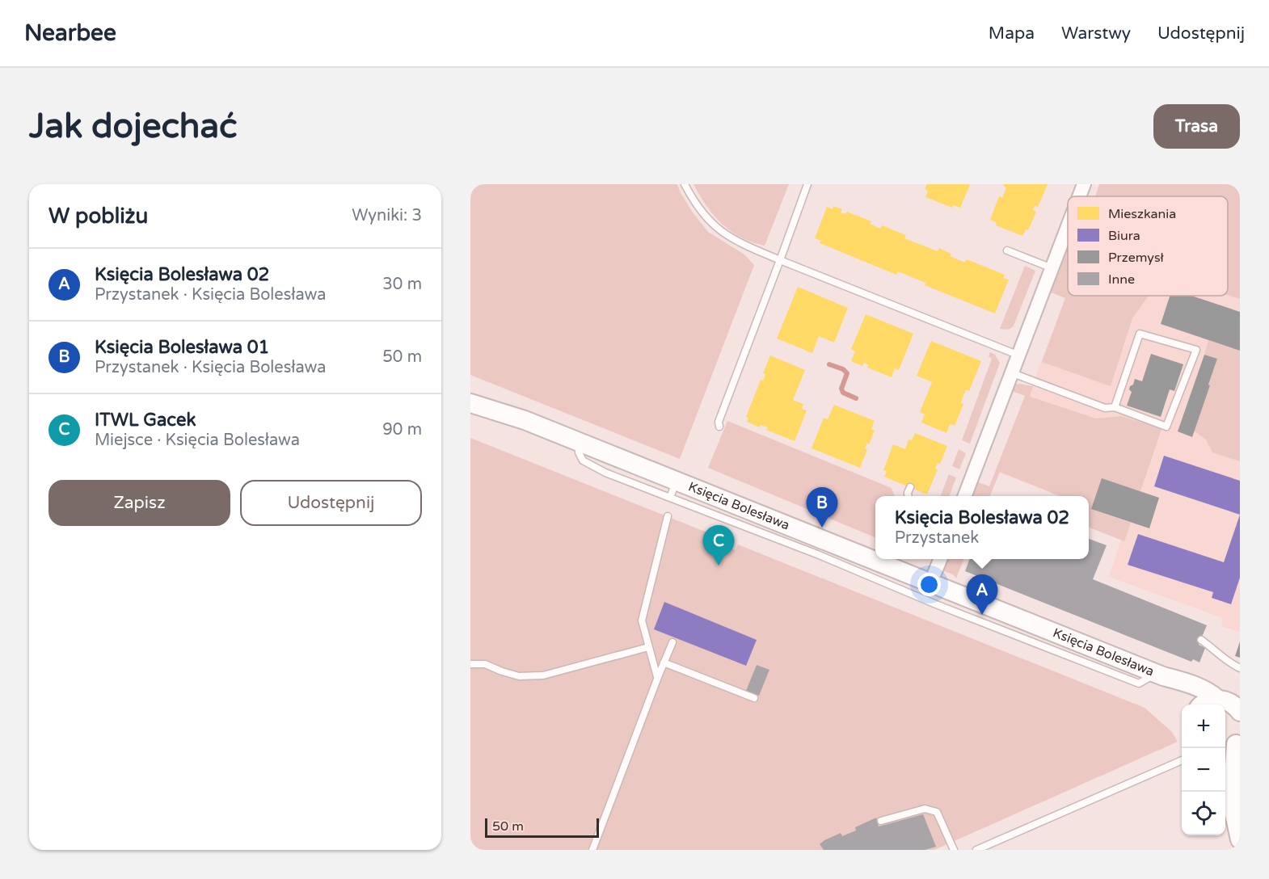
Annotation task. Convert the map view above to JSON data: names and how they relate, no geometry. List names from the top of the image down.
{
  "streets": {
    "street": ["Księcia Bolesława"]
  },
  "legend": [
    "Mieszkania",
    "Biura",
    "Przemysł",
    "Inne"
  ],
  "scale_bar": "50 m",
  "page": {
    "header": "Nearbee",
    "nav": ["Mapa", "Warstwy", "Udostępnij"],
    "buttons": [
      "Trasa",
      ["Zapisz", "Udostępnij"]
    ],
    "title": "Jak dojechać",
    "heading": ["W pobliżu", "Wyniki: 3"],
    "list": [
      {
        "mark": "A",
        "name": "Księcia Bolesława 02",
        "note": "Przystanek · Księcia Bolesława",
        "value": "30 m"
      },
      {
        "mark": "B",
        "name": "Księcia Bolesława 01",
        "note": "Przystanek · Księcia Bolesława",
        "value": "50 m"
      },
      {
        "mark": "C",
        "name": "ITWL Gacek",
        "note": "Miejsce · Księcia Bolesława",
        "value": "90 m"
      }
    ],
    "pins": ["B", "C", "A"],
    "popup": ["Księcia Bolesława 02", "Przystanek"],
    "map_buttons": ["+", "−"],
    "scale": "50 m"
  }
}
